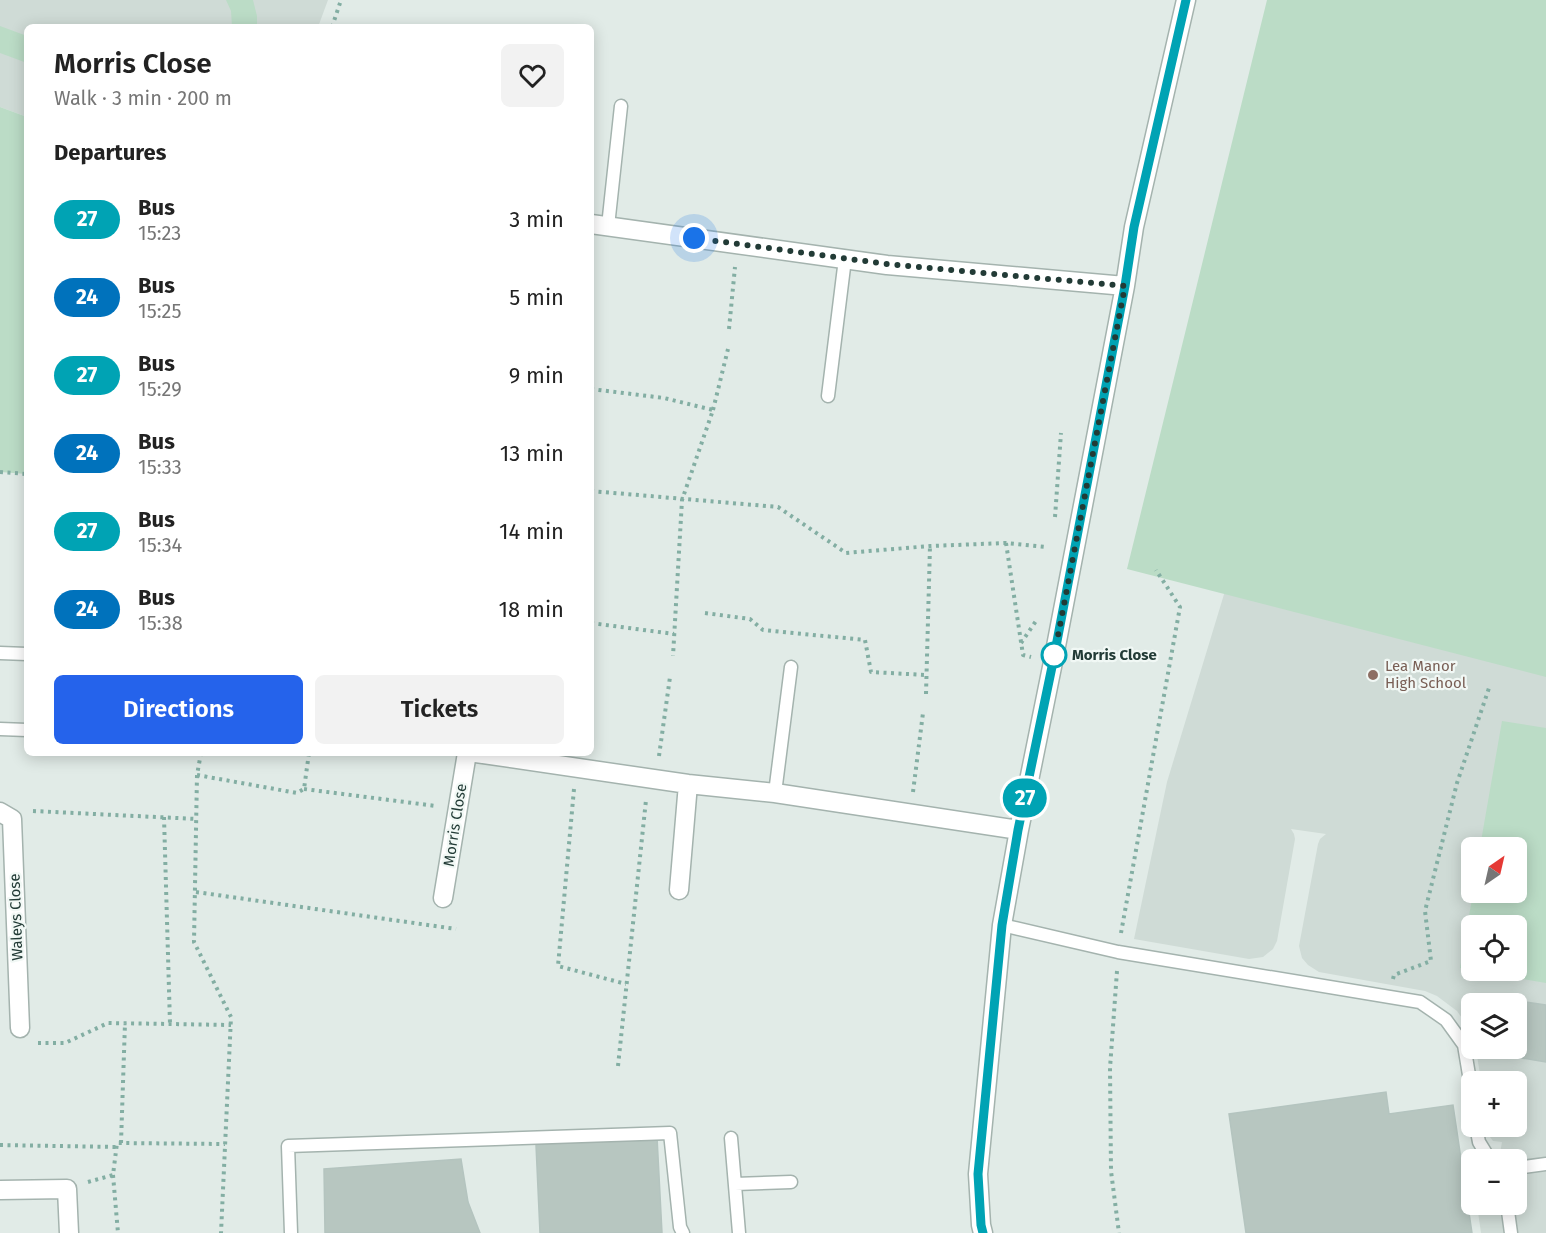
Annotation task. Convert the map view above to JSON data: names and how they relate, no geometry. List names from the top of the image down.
{
  "streets": {
    "street": ["Morris Close", "Waleys Close"]
  },
  "places": ["Morris Close", "Lea Manor High School"],
  "lines": ["bus line 27"],
  "north": "top right",
  "page": {
    "on_map": "27",
    "heading": [
      ["Morris Close", "Walk · 3 min · 200 m"],
      "Departures"
    ],
    "list": [
      {
        "mark": "27",
        "name": "Bus",
        "note": "15:23",
        "value": "3 min"
      },
      {
        "mark": "24",
        "name": "Bus",
        "note": "15:25",
        "value": "5 min"
      },
      {
        "mark": "27",
        "name": "Bus",
        "note": "15:29",
        "value": "9 min"
      },
      {
        "mark": "24",
        "name": "Bus",
        "note": "15:33",
        "value": "13 min"
      },
      {
        "mark": "27",
        "name": "Bus",
        "note": "15:34",
        "value": "14 min"
      },
      {
        "mark": "24",
        "name": "Bus",
        "note": "15:38",
        "value": "18 min"
      }
    ],
    "buttons": ["Directions", "Tickets"],
    "map_buttons": ["+", "−"]
  }
}
